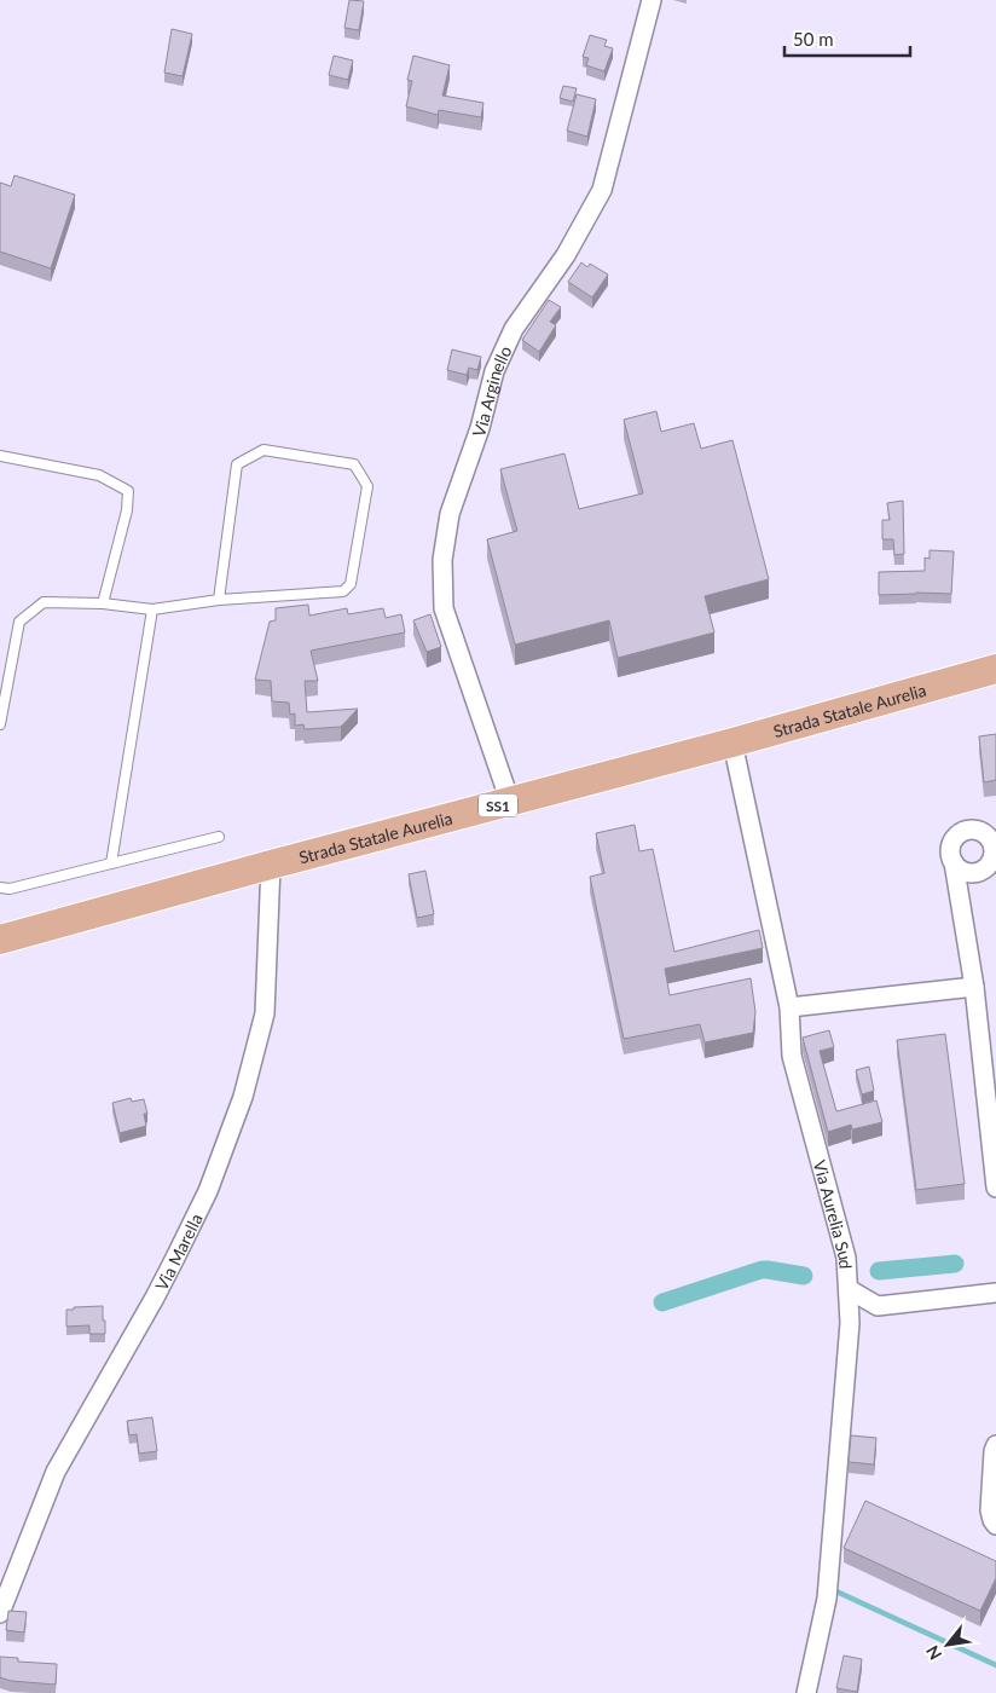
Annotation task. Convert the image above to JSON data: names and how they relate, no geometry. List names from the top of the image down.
{
  "streets": {
    "main road": ["Strada Statale Aurelia", "SS1"],
    "street": ["Via Arginello", "Via Aurelia Sud", "Via Marella"]
  },
  "crossings": [
    ["Via Arginello", "Strada Statale Aurelia"],
    ["Strada Statale Aurelia", "Via Aurelia Sud"],
    ["Strada Statale Aurelia", "Via Marella"]
  ],
  "scale_bar": "50 m",
  "north": "bottom left"
}
